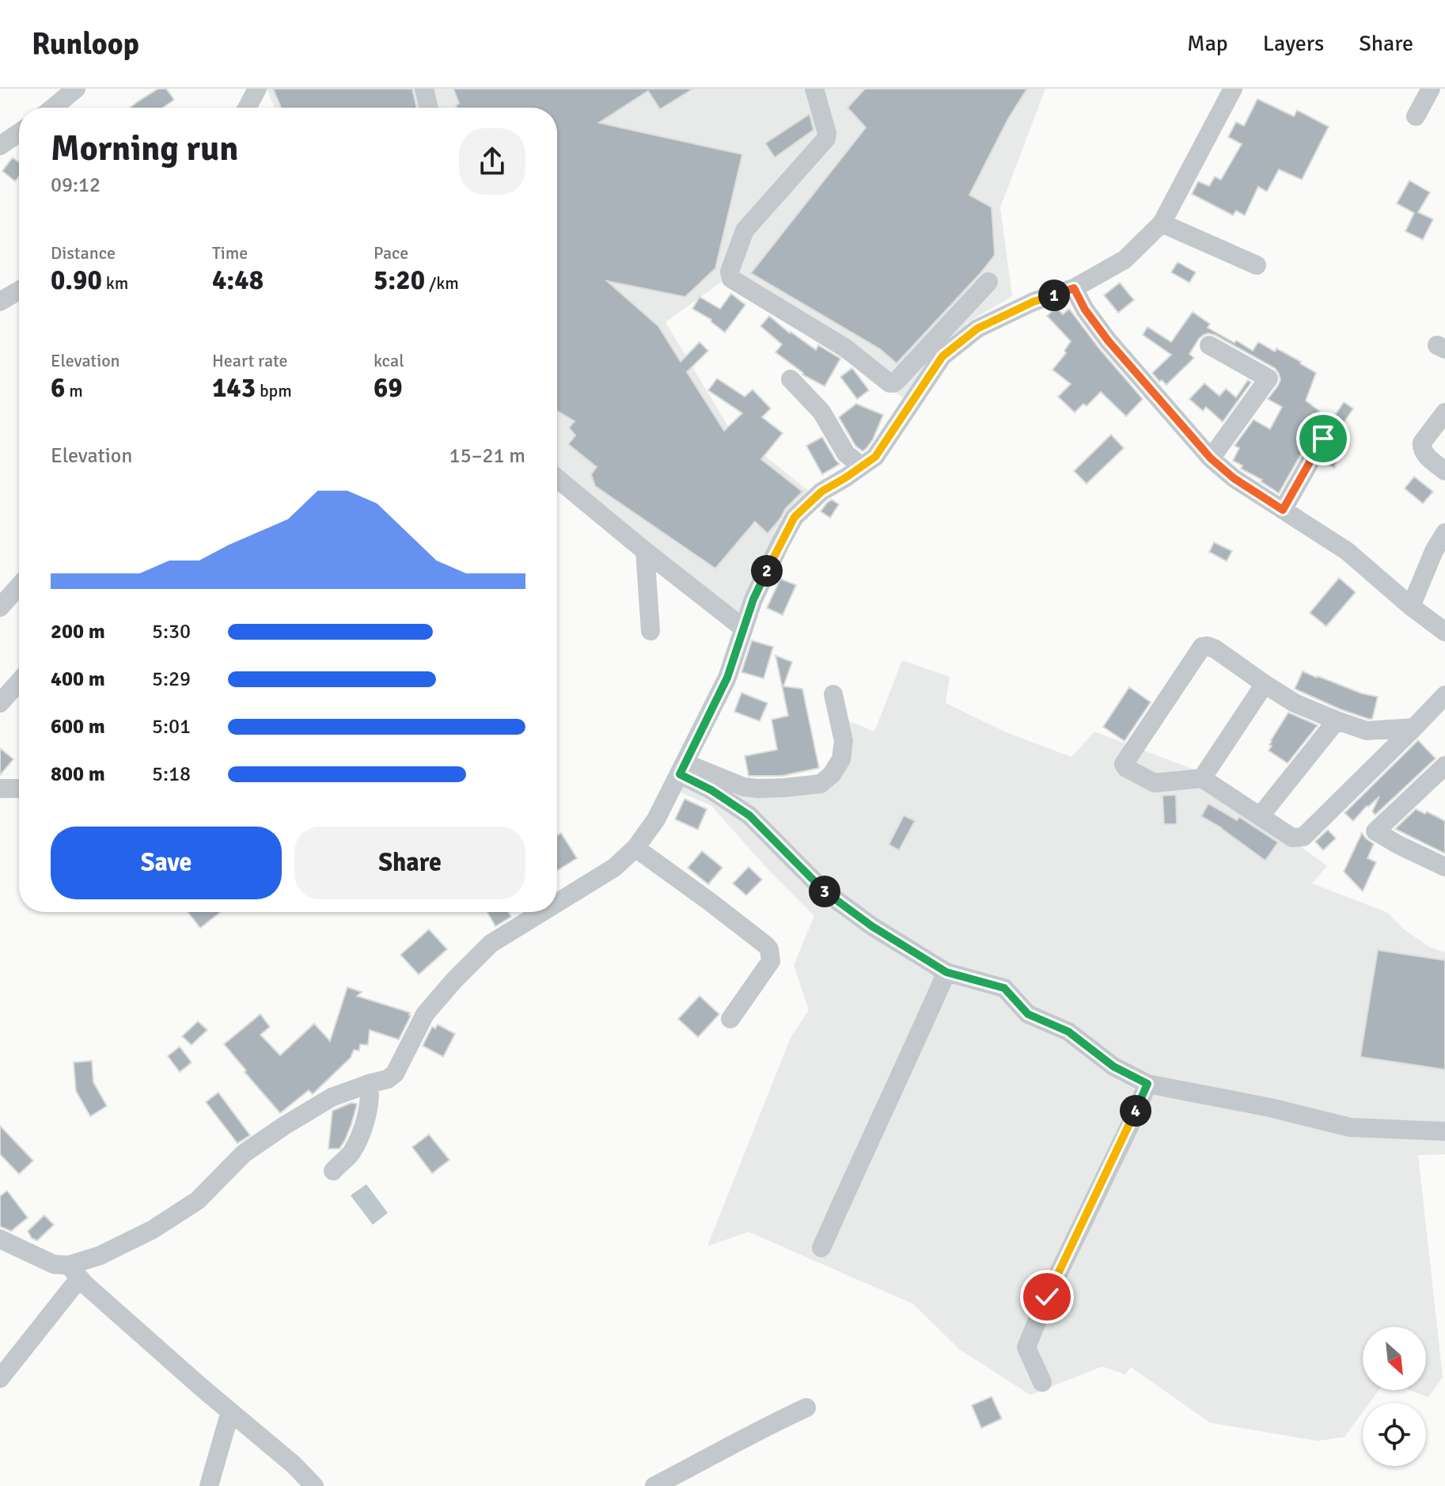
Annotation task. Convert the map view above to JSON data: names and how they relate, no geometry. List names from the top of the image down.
{
  "north": "bottom right",
  "page": {
    "header": "Runloop",
    "nav": ["Map", "Layers", "Share"],
    "heading": ["Morning run", "09:12"],
    "stats": [
      ["Distance", "0.90 km"],
      ["Time", "4:48"],
      ["Pace", "5:20 /km"],
      ["Elevation", "6 m"],
      ["Heart rate", "143 bpm"],
      ["kcal", "69"]
    ],
    "pins": [
      "1",
      "2",
      "3",
      "4"
    ],
    "chart": ["Elevation", "15–21 m"],
    "list": [
      {
        "name": "200 m",
        "note": "5:30"
      },
      {
        "name": "400 m",
        "note": "5:29"
      },
      {
        "name": "600 m",
        "note": "5:01"
      },
      {
        "name": "800 m",
        "note": "5:18"
      }
    ],
    "buttons": ["Save", "Share"]
  }
}
